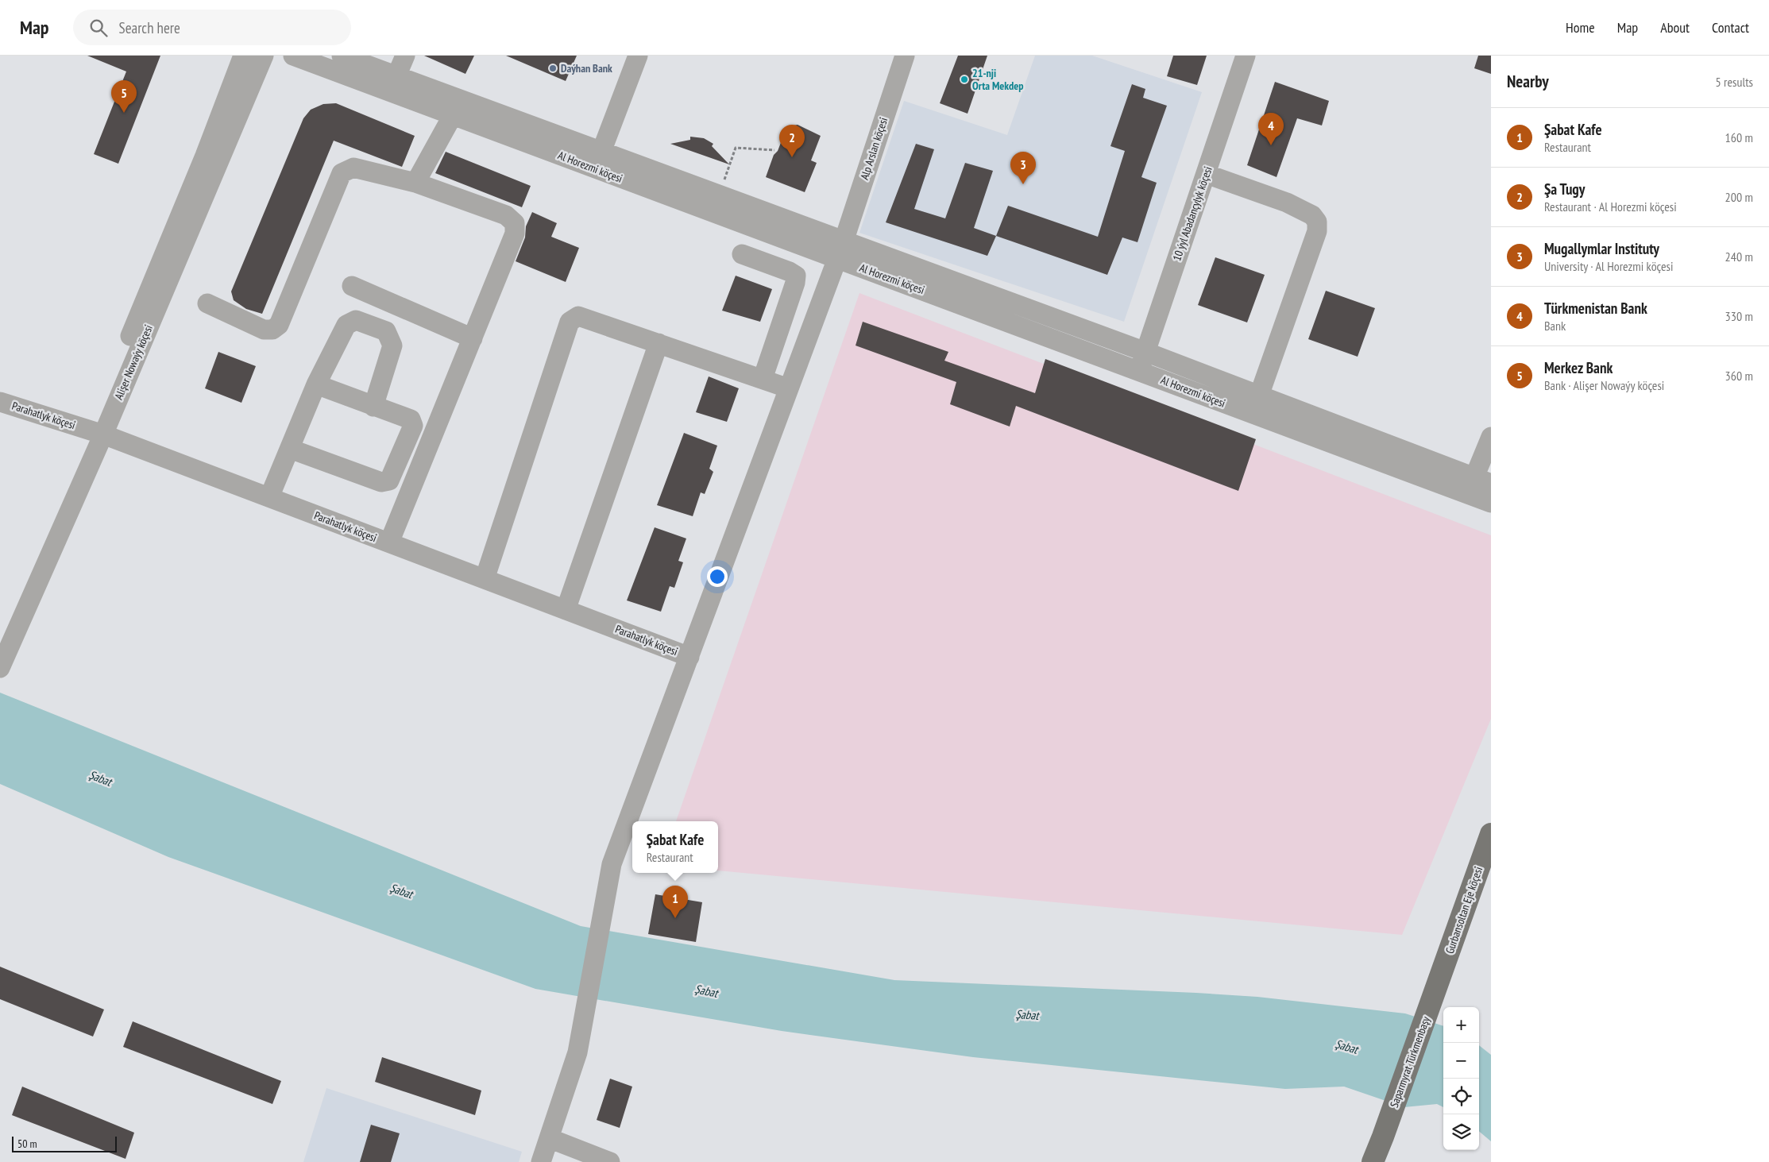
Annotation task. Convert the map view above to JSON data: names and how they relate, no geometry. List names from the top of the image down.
{
  "streets": {
    "main road": ["Gurbansoltan Eje köçesi", "Saparmyrat Türkmenbaşy"],
    "street": [
      "Alp Arslan köçesi",
      "Al Horezmi köçesi",
      "10 ýyl Abadançylyk köçesi",
      "Alişer Nowaýy köçesi",
      "Parahatlyk köçesi"
    ]
  },
  "crossings": [
    ["Alp Arslan köçesi", "Al Horezmi köçesi"],
    ["Alp Arslan köçesi", "Parahatlyk köçesi"],
    ["Al Horezmi köçesi", "10 ýyl Abadançylyk köçesi"],
    ["Alişer Nowaýy köçesi", "Parahatlyk köçesi"],
    ["Gurbansoltan Eje köçesi", "Saparmyrat Türkmenbaşy"]
  ],
  "water": ["Şabat"],
  "places": ["Daýhan Bank", "21-nji Orta Mekdep"],
  "scale_bar": "50 m",
  "page": {
    "header": "Map",
    "search": "Search here",
    "nav": [
      "Home",
      "Map",
      "About",
      "Contact"
    ],
    "heading": ["Nearby", "5 results"],
    "pins": [
      "5",
      "4",
      "2",
      "3",
      "1"
    ],
    "list": [
      {
        "mark": "1",
        "name": "Şabat Kafe",
        "note": "Restaurant",
        "value": "160 m"
      },
      {
        "mark": "2",
        "name": "Şa Tugy",
        "note": "Restaurant · Al Horezmi köçesi",
        "value": "200 m"
      },
      {
        "mark": "3",
        "name": "Mugallymlar Instituty",
        "note": "University · Al Horezmi köçesi",
        "value": "240 m"
      },
      {
        "mark": "4",
        "name": "Türkmenistan Bank",
        "note": "Bank",
        "value": "330 m"
      },
      {
        "mark": "5",
        "name": "Merkez Bank",
        "note": "Bank · Alişer Nowaýy köçesi",
        "value": "360 m"
      }
    ],
    "popup": ["Şabat Kafe", "Restaurant"],
    "map_buttons": ["+", "−"],
    "scale": "50 m"
  }
}
